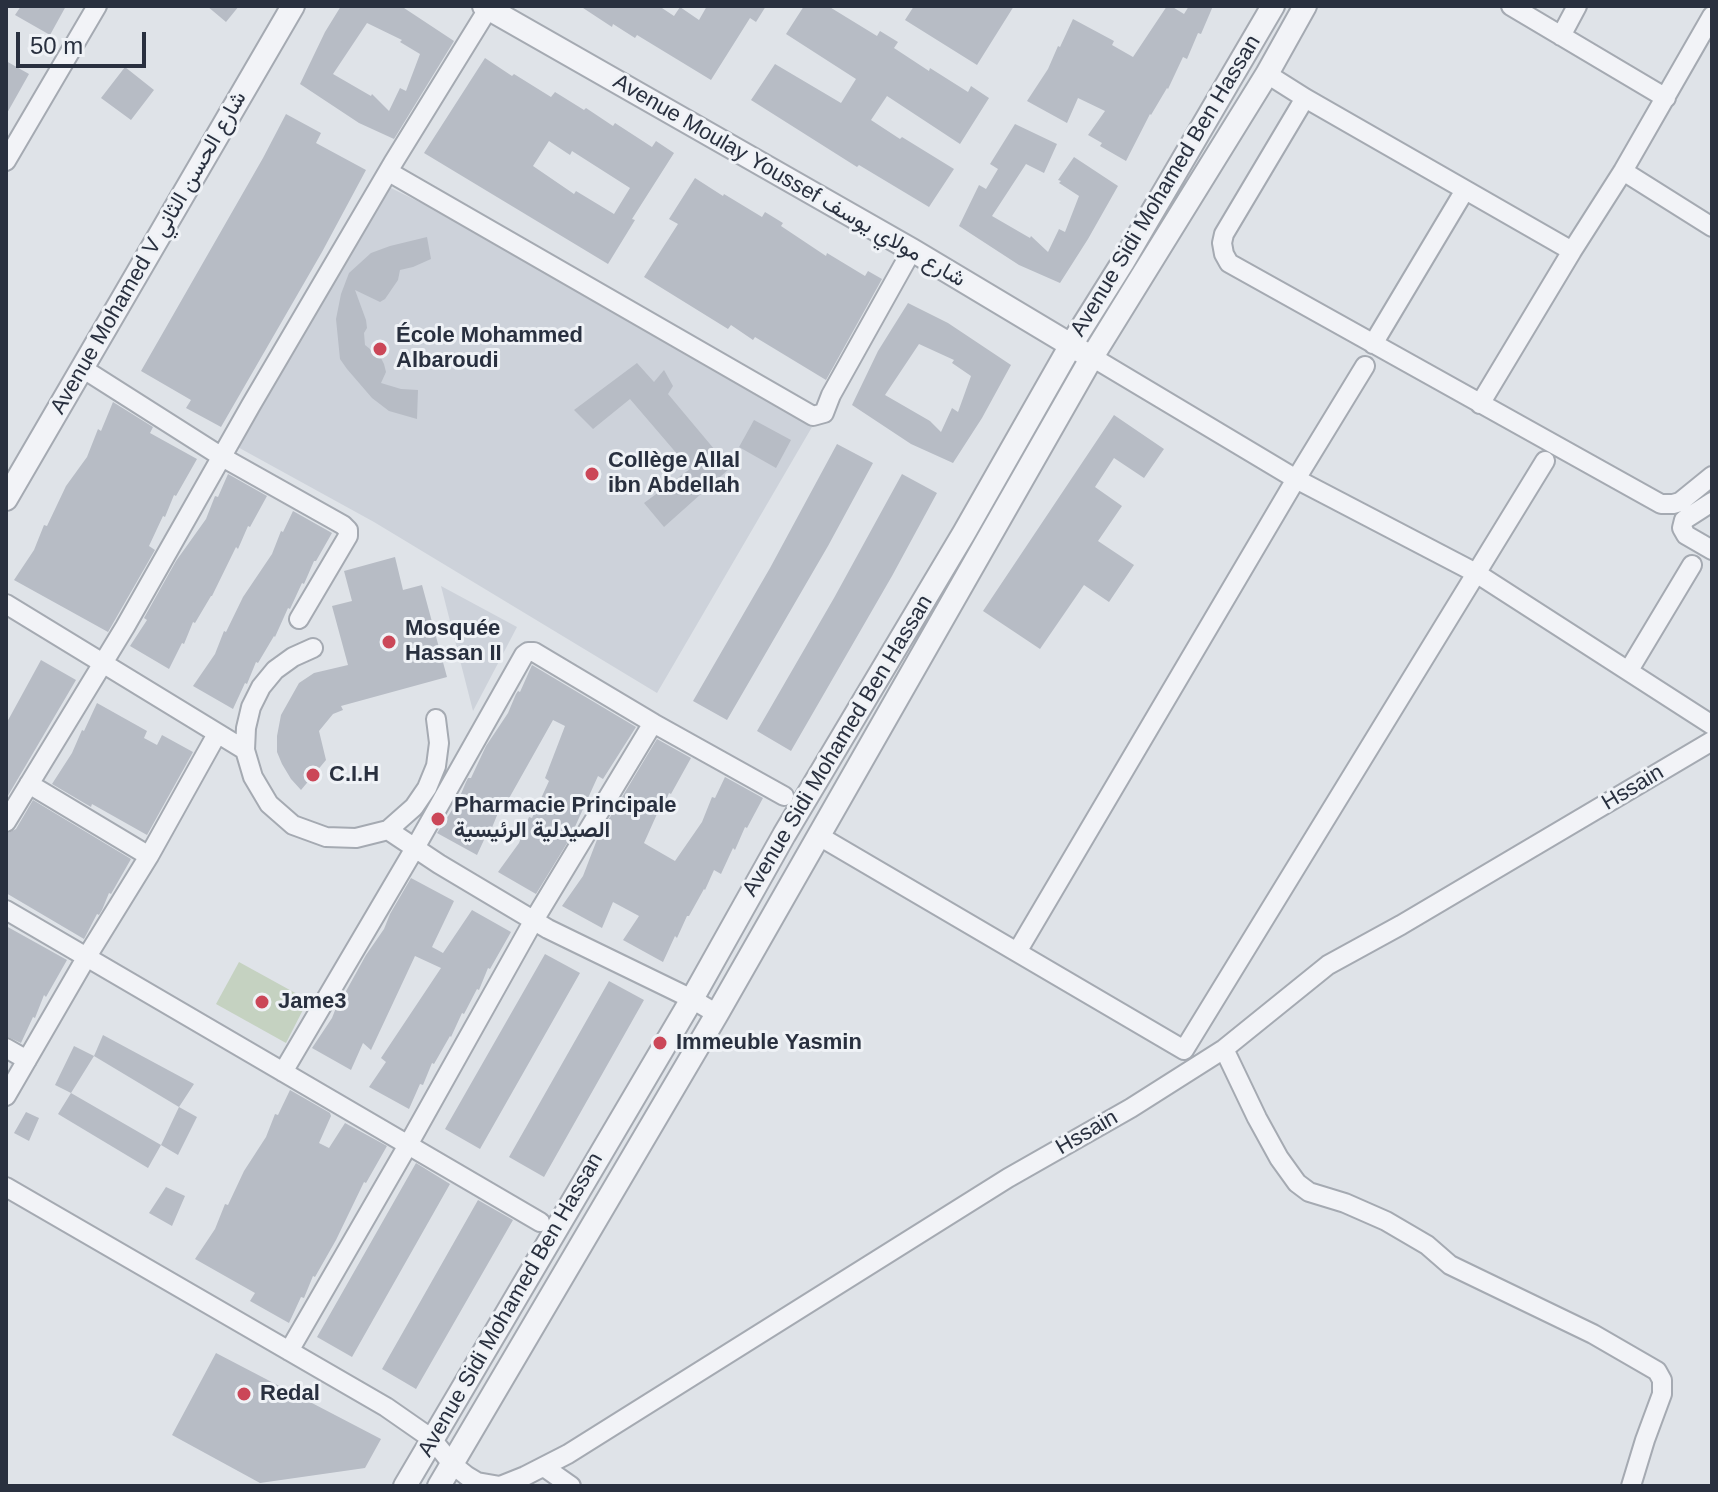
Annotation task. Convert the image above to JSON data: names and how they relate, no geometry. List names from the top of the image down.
{
  "streets": {
    "street": [
      "Avenue Moulay Youssef شارع مولاي يوسف",
      "Avenue Sidi Mohamed Ben Hassan",
      "Avenue Mohamed V شارع الحسن الثاني",
      "Hssain"
    ]
  },
  "crossings": [
    ["Avenue Moulay Youssef شارع مولاي يوسف", "Avenue Sidi Mohamed Ben Hassan"],
    ["Avenue Sidi Mohamed Ben Hassan", "Hssain"]
  ],
  "places": [
    "École Mohammed Albaroudi",
    "Collège Allal ibn Abdellah",
    "Mosquée Hassan II",
    "C.I.H",
    "Pharmacie Principale الصيدلية الرئيسية",
    "Jame3",
    "Immeuble Yasmin",
    "Redal"
  ],
  "scale_bar": "50 m"
}
